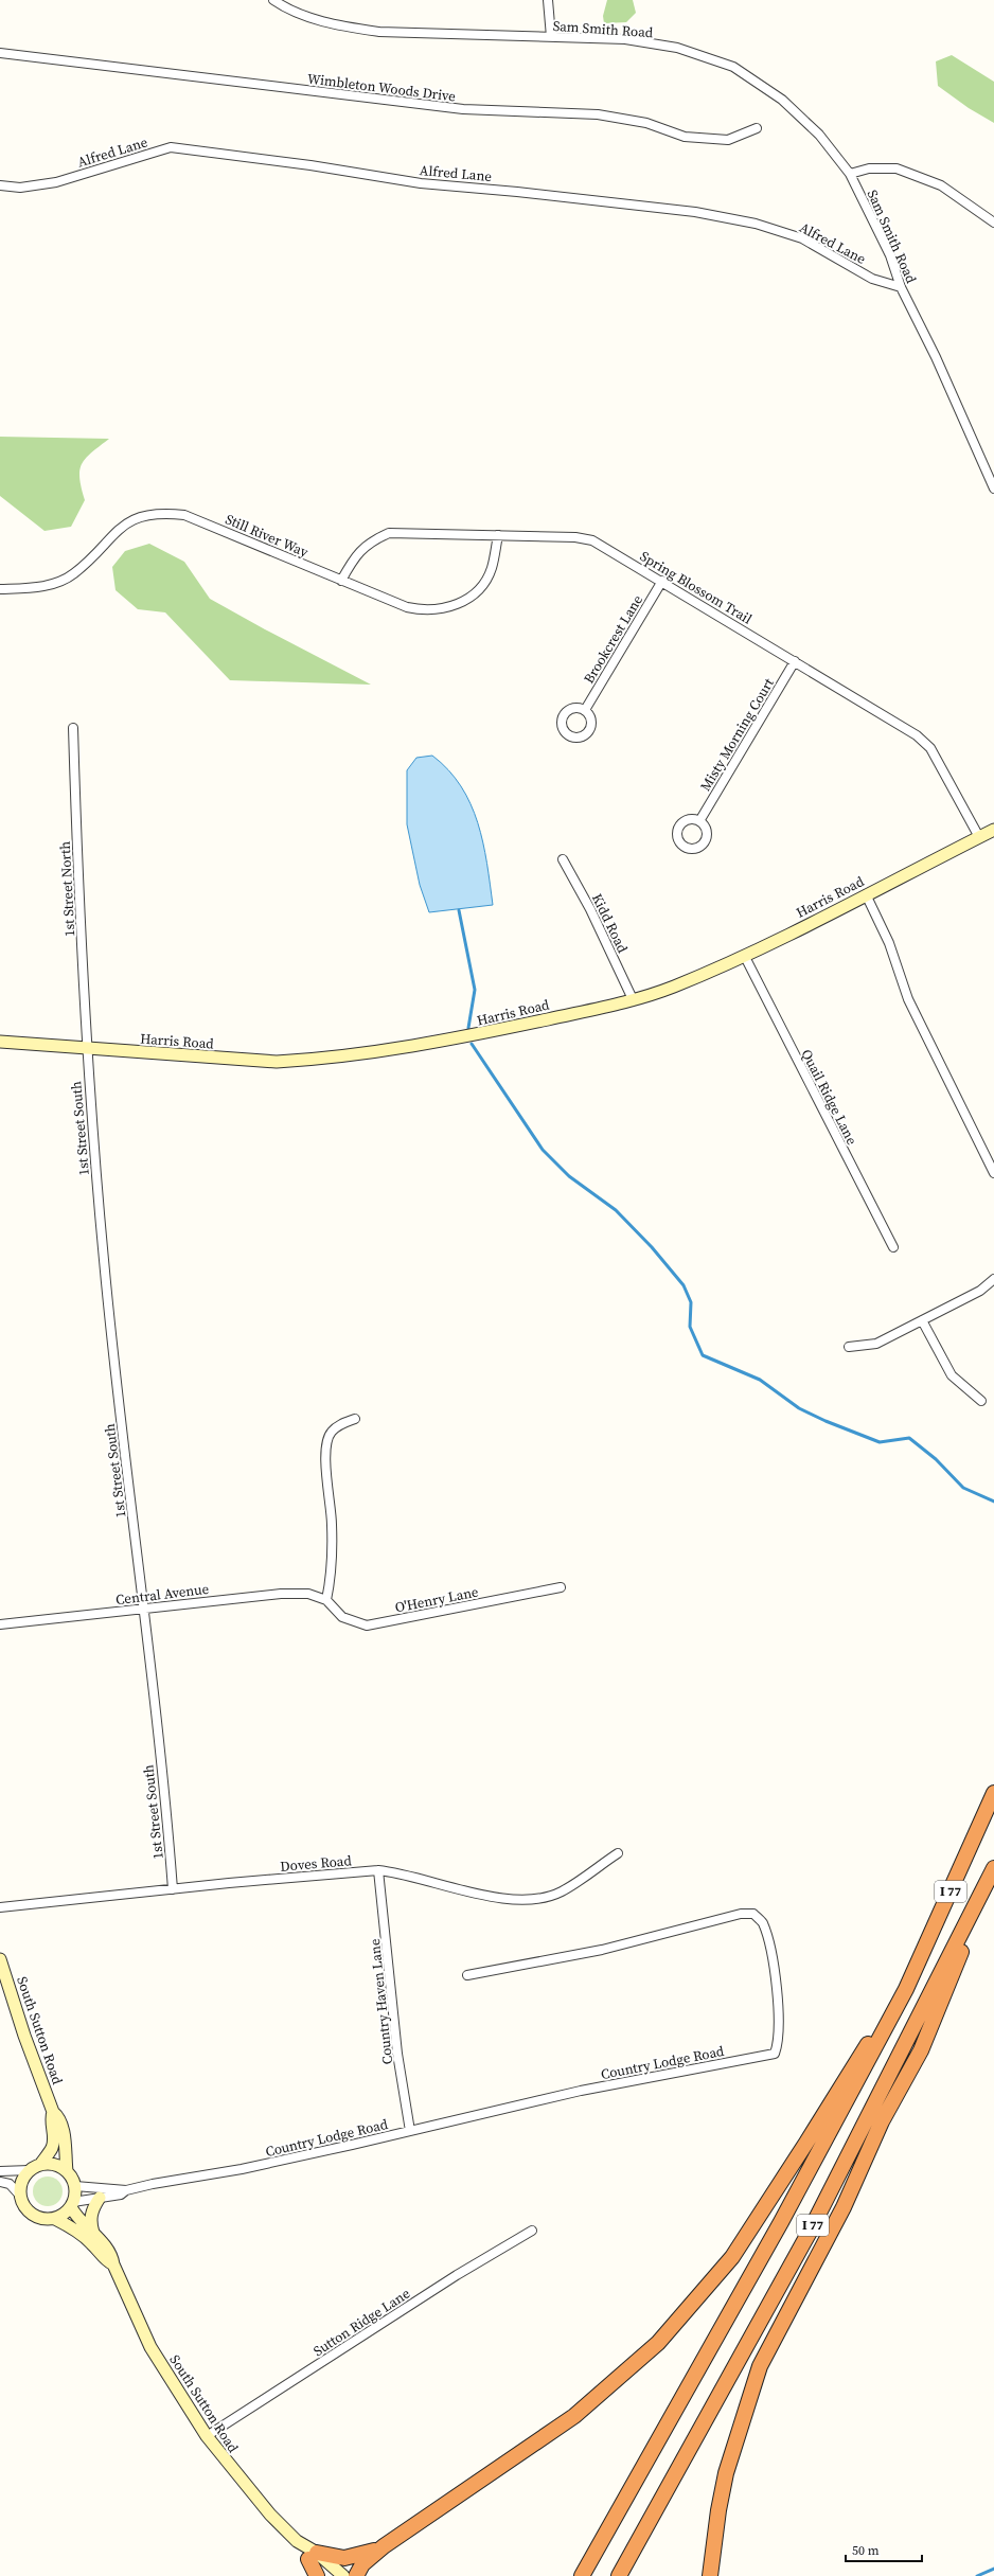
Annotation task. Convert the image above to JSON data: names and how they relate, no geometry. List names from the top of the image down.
{
  "streets": {
    "highway": ["I 77"],
    "main road": ["Harris Road", "South Sutton Road"],
    "street": [
      "Sam Smith Road",
      "Wimbleton Woods Drive",
      "Alfred Lane",
      "Still River Way",
      "Spring Blossom Trail",
      "Brookcrest Lane",
      "Misty Morning Court",
      "1st Street North",
      "Kidd Road",
      "Quail Ridge Lane",
      "1st Street South",
      "Central Avenue",
      "O'Henry Lane",
      "Doves Road",
      "Country Haven Lane",
      "Country Lodge Road",
      "Sutton Ridge Lane"
    ]
  },
  "crossings": [
    ["Sam Smith Road", "Alfred Lane"],
    ["Still River Way", "Spring Blossom Trail"],
    ["Spring Blossom Trail", "Brookcrest Lane"],
    ["Spring Blossom Trail", "Misty Morning Court"],
    ["Spring Blossom Trail", "Harris Road"],
    ["1st Street North", "Harris Road"],
    ["1st Street North", "1st Street South"],
    ["Harris Road", "Kidd Road"],
    ["Harris Road", "Quail Ridge Lane"],
    ["Harris Road", "1st Street South"],
    ["1st Street South", "Central Avenue"],
    ["1st Street South", "Doves Road"],
    ["Central Avenue", "O'Henry Lane"],
    ["Doves Road", "Country Haven Lane"],
    ["Country Haven Lane", "Country Lodge Road"],
    ["South Sutton Road", "Country Lodge Road"],
    ["South Sutton Road", "Sutton Ridge Lane"]
  ],
  "scale_bar": "50 m"
}
